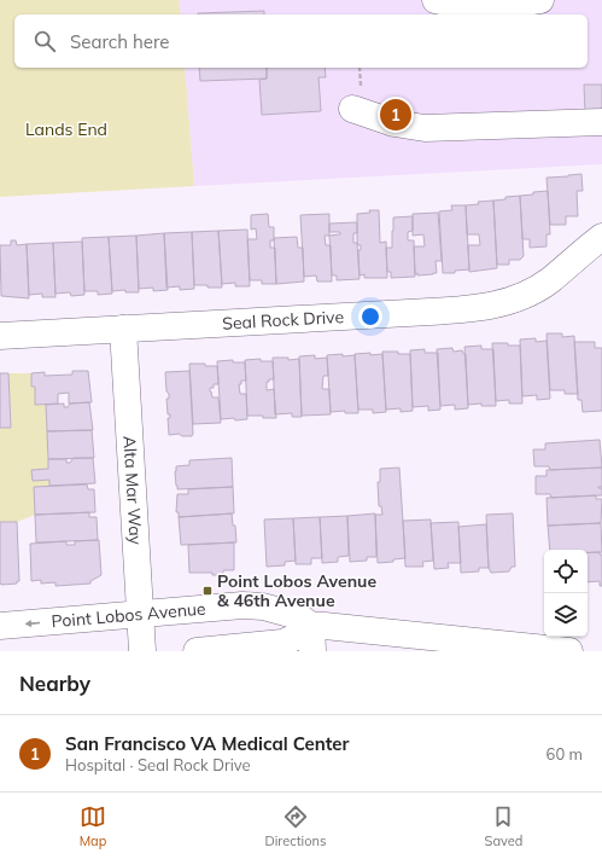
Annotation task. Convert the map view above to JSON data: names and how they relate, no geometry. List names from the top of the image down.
{
  "streets": {
    "street": ["Seal Rock Drive", "Alta Mar Way", "Point Lobos Avenue"]
  },
  "crossings": [
    ["Seal Rock Drive", "Alta Mar Way"],
    ["Alta Mar Way", "Point Lobos Avenue"]
  ],
  "parks": ["Lands End"],
  "places": {
    "transit": ["Point Lobos Avenue & 46th Avenue"]
  },
  "page": {
    "search": "Search here",
    "pins": "1",
    "heading": "Nearby",
    "list": [
      {
        "mark": "1",
        "name": "San Francisco VA Medical Center",
        "note": "Hospital · Seal Rock Drive",
        "value": "60 m"
      }
    ],
    "nav": ["Map", "Directions", "Saved"]
  }
}
